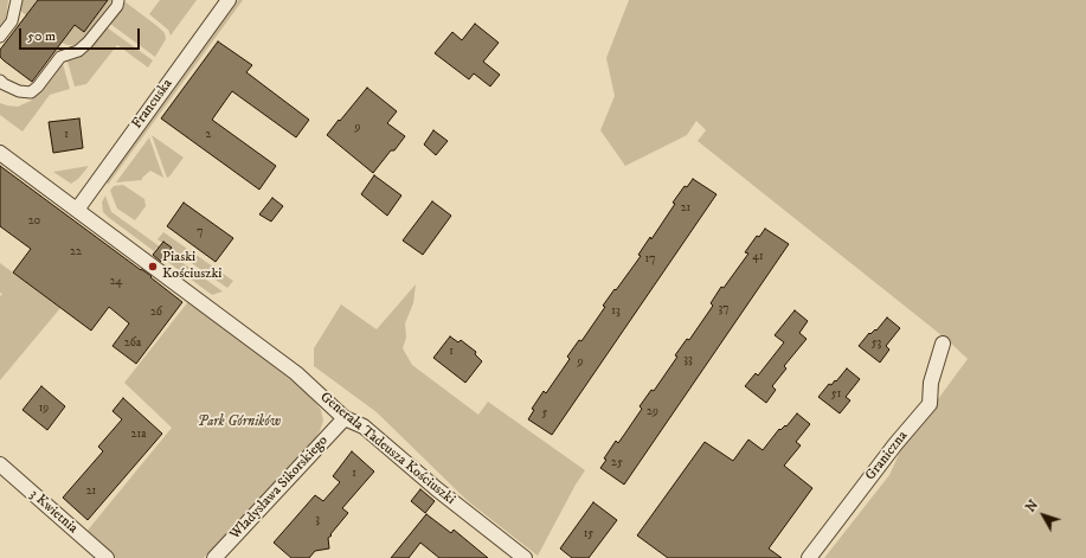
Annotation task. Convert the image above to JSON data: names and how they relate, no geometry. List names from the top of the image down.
{
  "streets": {
    "street": [
      "Francuska",
      "Generała Tadeusza Kościuszki",
      "Graniczna",
      "Władysława Sikorskiego",
      "3 Kwietnia"
    ]
  },
  "crossings": [
    ["Francuska", "Generała Tadeusza Kościuszki"],
    ["Generała Tadeusza Kościuszki", "Władysława Sikorskiego"]
  ],
  "parks": ["Park Górników"],
  "places": ["Piaski Kościuszki"],
  "house_numbers": [
    "9",
    "1",
    "2",
    "21",
    "20",
    "7",
    "22",
    "41",
    "17",
    "24",
    "37",
    "13",
    "26",
    "26a",
    "53",
    "1",
    "33",
    "9",
    "51",
    "19",
    "29",
    "5",
    "21a",
    "25",
    "1",
    "21",
    "3",
    "15"
  ],
  "scale_bar": "50 m",
  "north": "top left"
}
